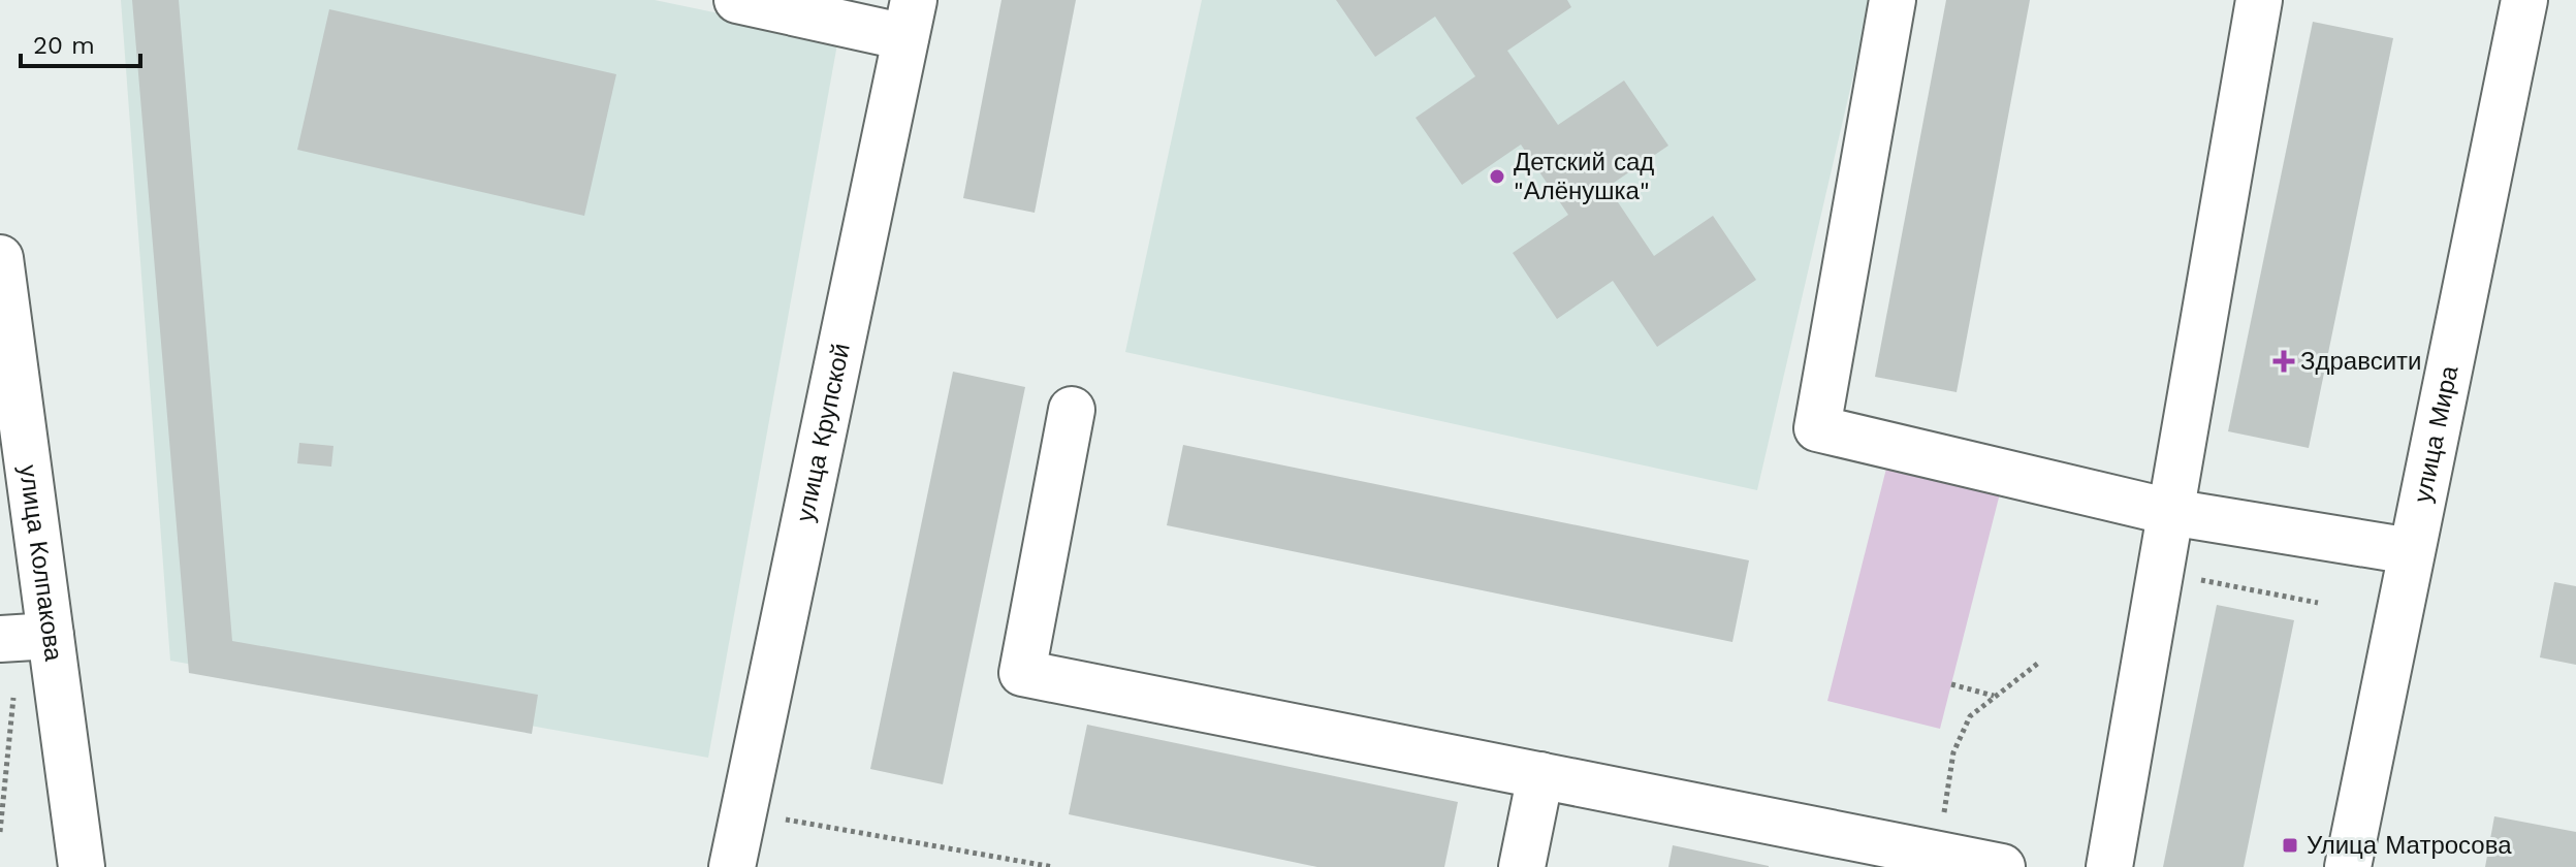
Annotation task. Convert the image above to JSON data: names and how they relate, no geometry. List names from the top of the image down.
{
  "streets": {
    "street": ["улица Крупской", "улица Мира", "улица Колпакова"]
  },
  "places": {
    "other": ["Детский сад \"Алёнушка\""],
    "health": ["Здравсити"],
    "transit": ["Улица Матросова"]
  },
  "scale_bar": "20 m"
}
